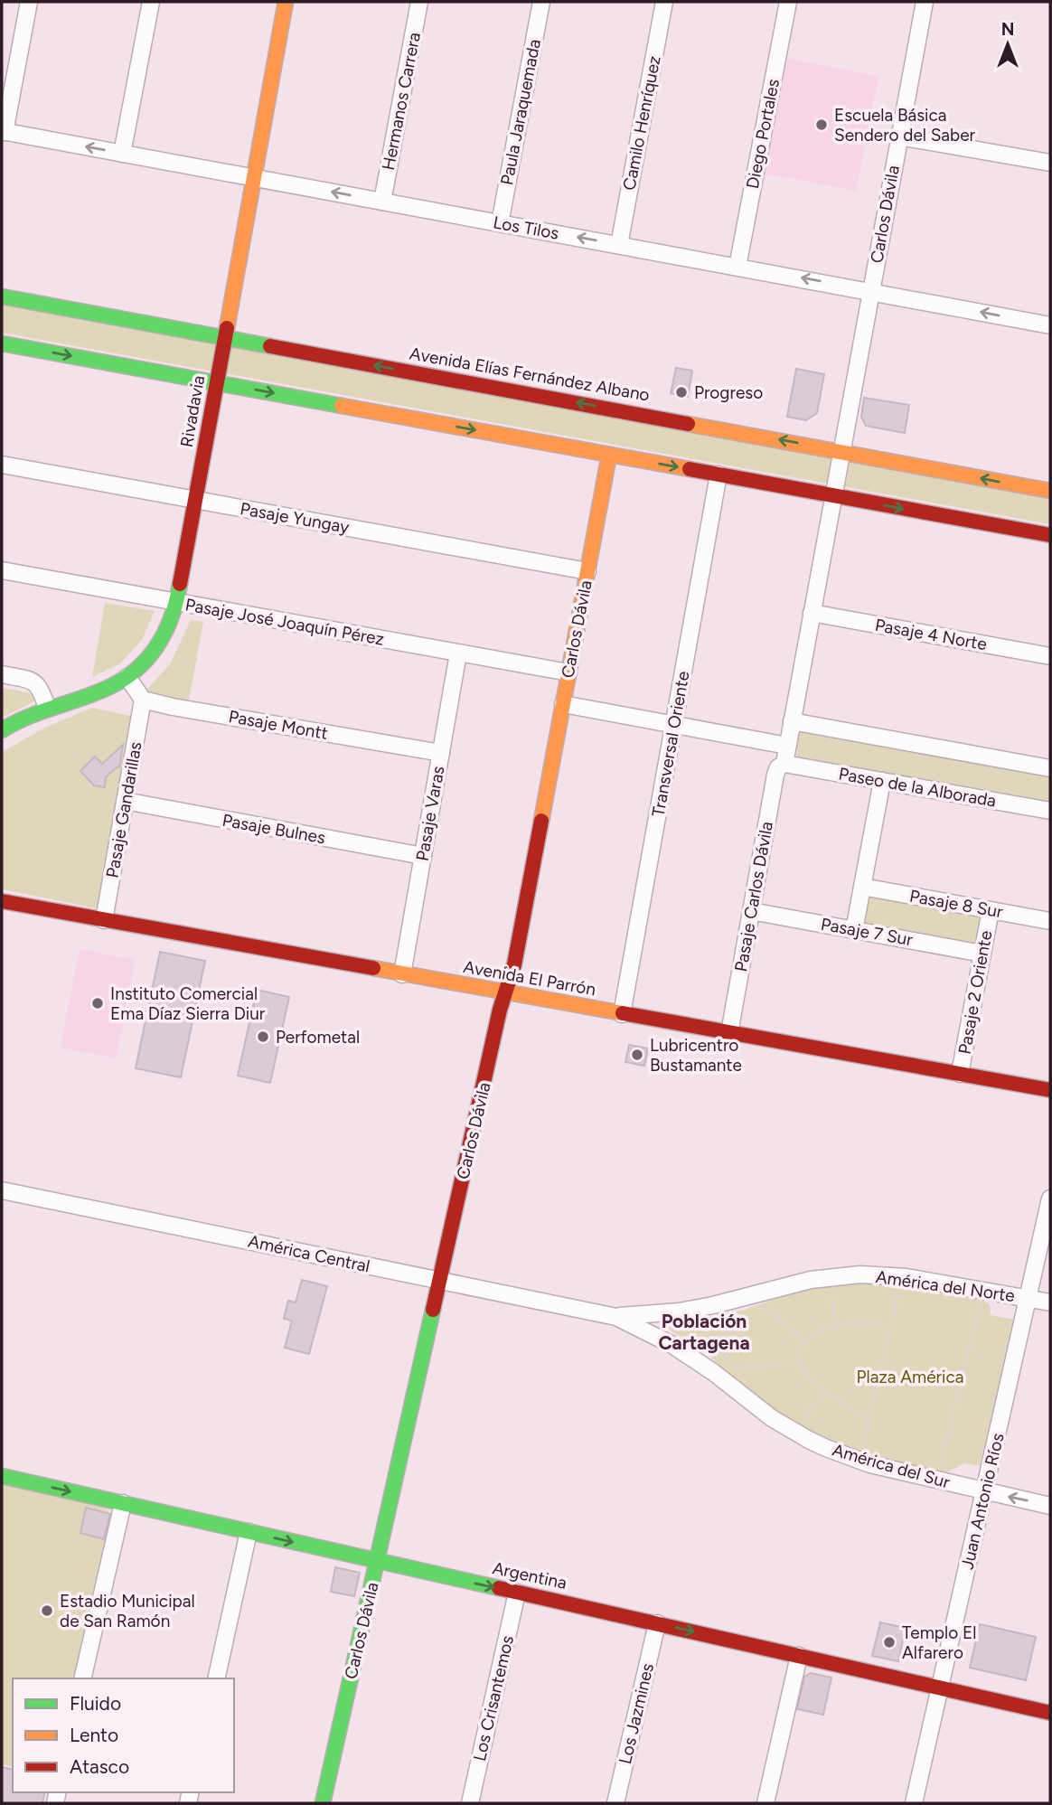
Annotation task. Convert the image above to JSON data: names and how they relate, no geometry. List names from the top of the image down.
{
  "streets": {
    "street": [
      "Hermanos Carrera",
      "Paula Jaraquemada",
      "Camilo Henríquez",
      "Diego Portales",
      "Carlos Dávila",
      "Los Tilos",
      "Avenida Elías Fernández Albano",
      "Rivadavia",
      "Pasaje Yungay",
      "Pasaje José Joaquín Pérez",
      "Pasaje 4 Norte",
      "Pasaje Montt",
      "Transversal Oriente",
      "Paseo de la Alborada",
      "Pasaje Gandarillas",
      "Pasaje Varas",
      "Pasaje Bulnes",
      "Pasaje Carlos Dávila",
      "Pasaje 8 Sur",
      "Pasaje 7 Sur",
      "Avenida El Parrón",
      "Pasaje 2 Oriente",
      "América Central",
      "América del Norte",
      "América del Sur",
      "Juan Antonio Ríos",
      "Argentina",
      "Los Crisantemos",
      "Los Jazmines"
    ]
  },
  "crossings": [
    ["Hermanos Carrera", "Los Tilos"],
    ["Paula Jaraquemada", "Los Tilos"],
    ["Camilo Henríquez", "Los Tilos"],
    ["Diego Portales", "Los Tilos"],
    ["Carlos Dávila", "Los Tilos"],
    ["Carlos Dávila", "Avenida Elías Fernández Albano"],
    ["Carlos Dávila", "Pasaje Yungay"],
    ["Carlos Dávila", "Pasaje José Joaquín Pérez"],
    ["Carlos Dávila", "Pasaje 4 Norte"],
    ["Carlos Dávila", "Paseo de la Alborada"],
    ["Carlos Dávila", "Pasaje Carlos Dávila"],
    ["Carlos Dávila", "Avenida El Parrón"],
    ["Carlos Dávila", "América Central"],
    ["Carlos Dávila", "Argentina"],
    ["Los Tilos", "Rivadavia"],
    ["Avenida Elías Fernández Albano", "Rivadavia"],
    ["Rivadavia", "Pasaje Yungay"],
    ["Rivadavia", "Pasaje José Joaquín Pérez"],
    ["Pasaje José Joaquín Pérez", "Pasaje Varas"],
    ["Pasaje Montt", "Pasaje Gandarillas"],
    ["Pasaje Montt", "Pasaje Varas"],
    ["Transversal Oriente", "Avenida El Parrón"],
    ["Paseo de la Alborada", "Pasaje Carlos Dávila"],
    ["Pasaje Gandarillas", "Pasaje Bulnes"],
    ["Pasaje Gandarillas", "Avenida El Parrón"],
    ["Pasaje Varas", "Pasaje Bulnes"],
    ["Pasaje Varas", "Avenida El Parrón"],
    ["Pasaje Carlos Dávila", "Pasaje 7 Sur"],
    ["Pasaje Carlos Dávila", "Avenida El Parrón"],
    ["Pasaje 8 Sur", "Pasaje 2 Oriente"],
    ["Pasaje 7 Sur", "Pasaje 2 Oriente"],
    ["Avenida El Parrón", "Pasaje 2 Oriente"],
    ["América Central", "América del Norte"],
    ["América Central", "América del Sur"],
    ["América del Norte", "América del Sur"],
    ["América del Norte", "Juan Antonio Ríos"],
    ["América del Sur", "Juan Antonio Ríos"],
    ["Juan Antonio Ríos", "Argentina"],
    ["Argentina", "Los Crisantemos"],
    ["Argentina", "Los Jazmines"]
  ],
  "one_way": ["Los Tilos", "Argentina"],
  "districts": ["Población Cartagena"],
  "parks": ["Plaza América"],
  "places": [
    "Escuela Básica Sendero del Saber",
    "Progreso",
    "Instituto Comercial Ema Díaz Sierra Diur",
    "Perfometal",
    "Lubricentro Bustamante",
    "Estadio Municipal de San Ramón",
    "Templo El Alfarero"
  ],
  "legend": ["Fluido", "Lento", "Atasco"],
  "north": "top"
}
